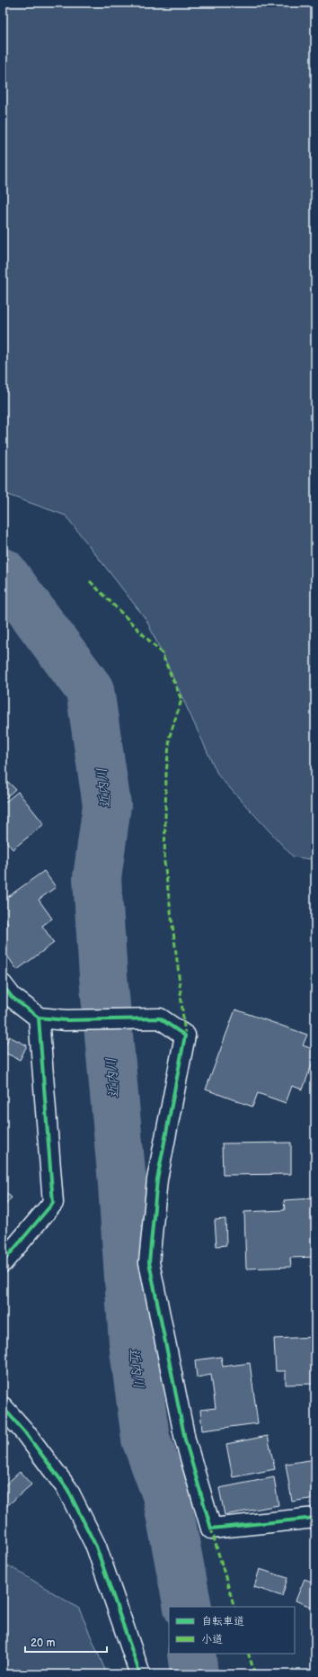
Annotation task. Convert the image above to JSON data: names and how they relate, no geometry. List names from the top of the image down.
{
  "water": ["近内川"],
  "legend": ["自転車道", "小道"],
  "scale_bar": "20 m"
}
